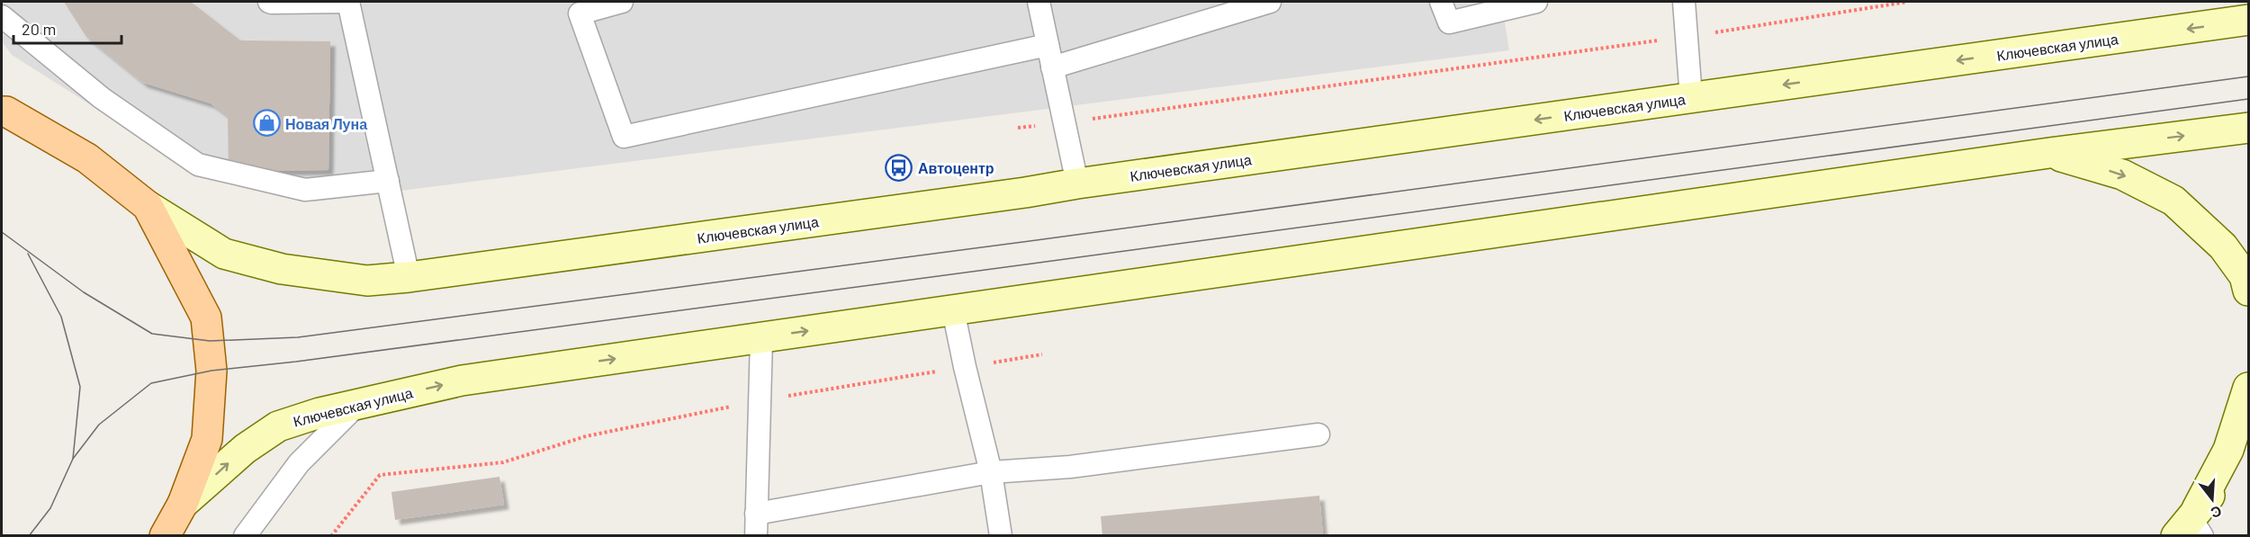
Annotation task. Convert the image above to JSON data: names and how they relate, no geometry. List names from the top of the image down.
{
  "streets": {
    "main road": ["Ключевская улица"]
  },
  "places": {
    "shop": ["Новая Луна"],
    "bus stop": ["Автоцентр"]
  },
  "scale_bar": "20 m",
  "north": "bottom"
}
